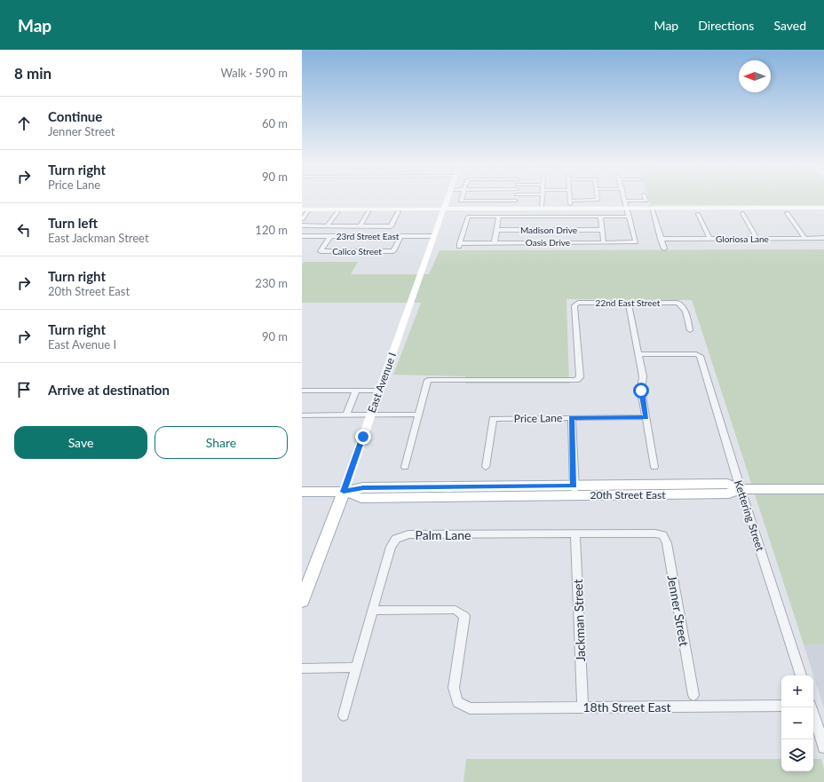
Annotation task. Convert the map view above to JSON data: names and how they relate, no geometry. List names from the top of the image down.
{
  "streets": {
    "main road": ["East Avenue I", "20th Street East"],
    "street": [
      "Madison Drive",
      "23rd Street East",
      "Gloriosa Lane",
      "Oasis Drive",
      "Calico Street",
      "22nd East Street",
      "Price Lane",
      "Kettering Street",
      "Palm Lane",
      "Jenner Street",
      "Jackman Street",
      "18th Street East"
    ]
  },
  "crossings": [
    ["23rd Street East", "Calico Street"],
    ["23rd Street East", "East Avenue I"],
    ["East Avenue I", "20th Street East"],
    ["20th Street East", "Kettering Street"],
    ["Palm Lane", "Jenner Street"],
    ["Palm Lane", "Jackman Street"],
    ["Palm Lane", "18th Street East"],
    ["Jackman Street", "18th Street East"]
  ],
  "north": "left",
  "page": {
    "header": "Map",
    "nav": ["Map", "Directions", "Saved"],
    "heading": ["8 min", "Walk · 590 m"],
    "list": [
      ["Continue", "Jenner Street", "60 m"],
      ["Turn right", "Price Lane", "90 m"],
      ["Turn left", "East Jackman Street", "120 m"],
      ["Turn right", "20th Street East", "230 m"],
      ["Turn right", "East Avenue I", "90 m"],
      "Arrive at destination"
    ],
    "buttons": ["Save", "Share"],
    "map_buttons": ["+", "−"]
  }
}
